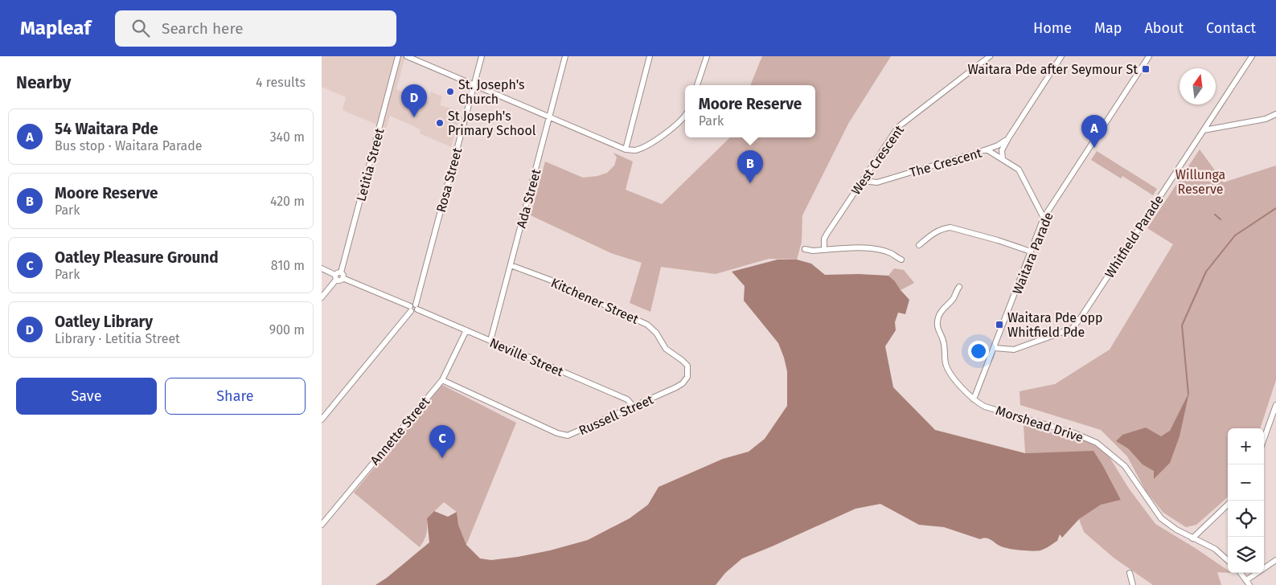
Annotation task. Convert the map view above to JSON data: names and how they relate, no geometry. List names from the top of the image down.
{
  "streets": {
    "street": [
      "West Crescent",
      "The Crescent",
      "Letitia Street",
      "Rosa Street",
      "Ada Street",
      "Whitfield Parade",
      "Waitara Parade",
      "Kitchener Street",
      "Neville Street",
      "Russell Street",
      "Morshead Drive",
      "Annette Street"
    ]
  },
  "crossings": [
    ["West Crescent", "The Crescent"],
    ["The Crescent", "Waitara Parade"],
    ["Rosa Street", "Neville Street"],
    ["Ada Street", "Kitchener Street"],
    ["Ada Street", "Neville Street"],
    ["Whitfield Parade", "Waitara Parade"],
    ["Waitara Parade", "Morshead Drive"],
    ["Kitchener Street", "Russell Street"],
    ["Neville Street", "Russell Street"],
    ["Neville Street", "Annette Street"],
    ["Russell Street", "Annette Street"]
  ],
  "parks": ["Willunga Reserve"],
  "places": {
    "transit": ["Waitara Pde after Seymour St", "Waitara Pde opp Whitfield Pde"],
    "other": ["St. Joseph's Church", "St Joseph's Primary School"]
  },
  "north": "top",
  "page": {
    "header": "Mapleaf",
    "search": "Search here",
    "nav": [
      "Home",
      "Map",
      "About",
      "Contact"
    ],
    "heading": ["Nearby", "4 results"],
    "pins": [
      "D",
      "A",
      "B",
      "C"
    ],
    "popup": ["Moore Reserve", "Park"],
    "list": [
      {
        "mark": "A",
        "name": "54 Waitara Pde",
        "note": "Bus stop · Waitara Parade",
        "value": "340 m"
      },
      {
        "mark": "B",
        "name": "Moore Reserve",
        "note": "Park",
        "value": "420 m"
      },
      {
        "mark": "C",
        "name": "Oatley Pleasure Ground",
        "note": "Park",
        "value": "810 m"
      },
      {
        "mark": "D",
        "name": "Oatley Library",
        "note": "Library · Letitia Street",
        "value": "900 m"
      }
    ],
    "buttons": ["Save", "Share"],
    "map_buttons": ["+", "−"]
  }
}
